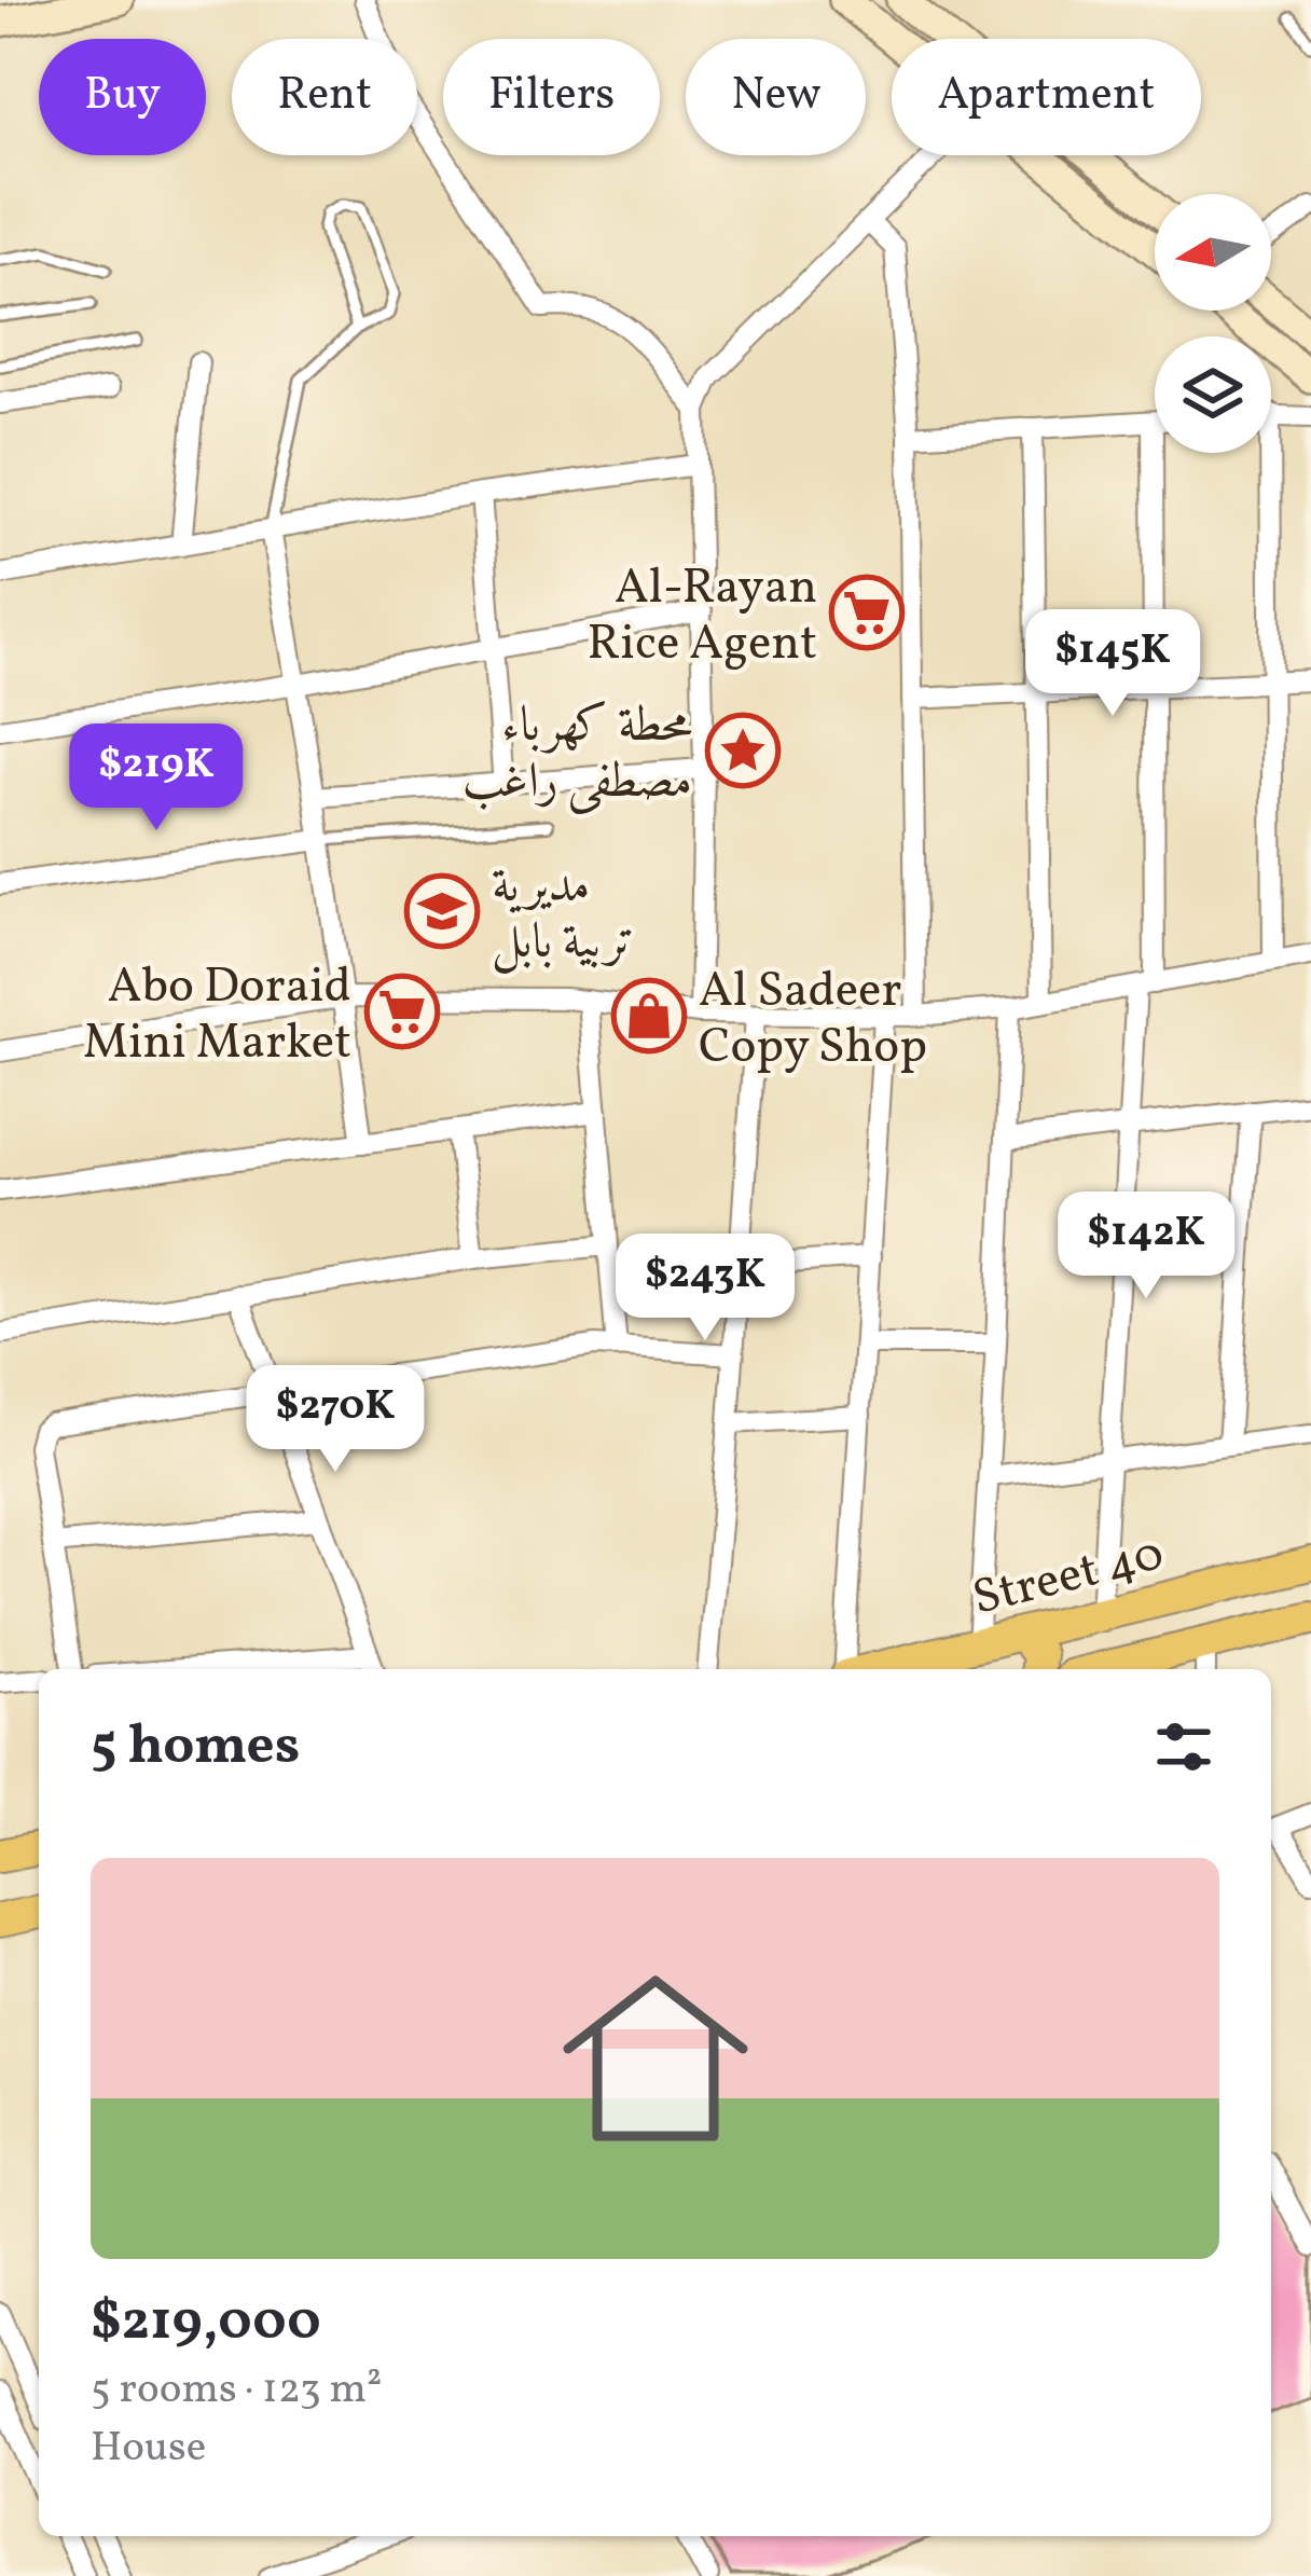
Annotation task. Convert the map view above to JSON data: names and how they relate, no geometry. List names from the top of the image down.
{
  "streets": {
    "main road": ["Street 40"]
  },
  "places": {
    "supermarket": ["Al-Rayan Rice Agent", "Abo Doraid Mini Market"],
    "place": ["محطة كهرباء مصطفى راغب"],
    "school or university": ["مديرية تربية بابل"],
    "shop": ["Al Sadeer Copy Shop"]
  },
  "north": "left",
  "page": {
    "chip": [
      "Buy",
      "Rent",
      "Filters",
      "New",
      "Apartment"
    ],
    "price": [
      "$145K",
      "$219K",
      "$142K",
      "$243K",
      "$270K"
    ],
    "heading": "5 homes",
    "list": [
      {
        "name": "$219,000",
        "note": "5 rooms · 123 m² · House"
      }
    ]
  }
}
